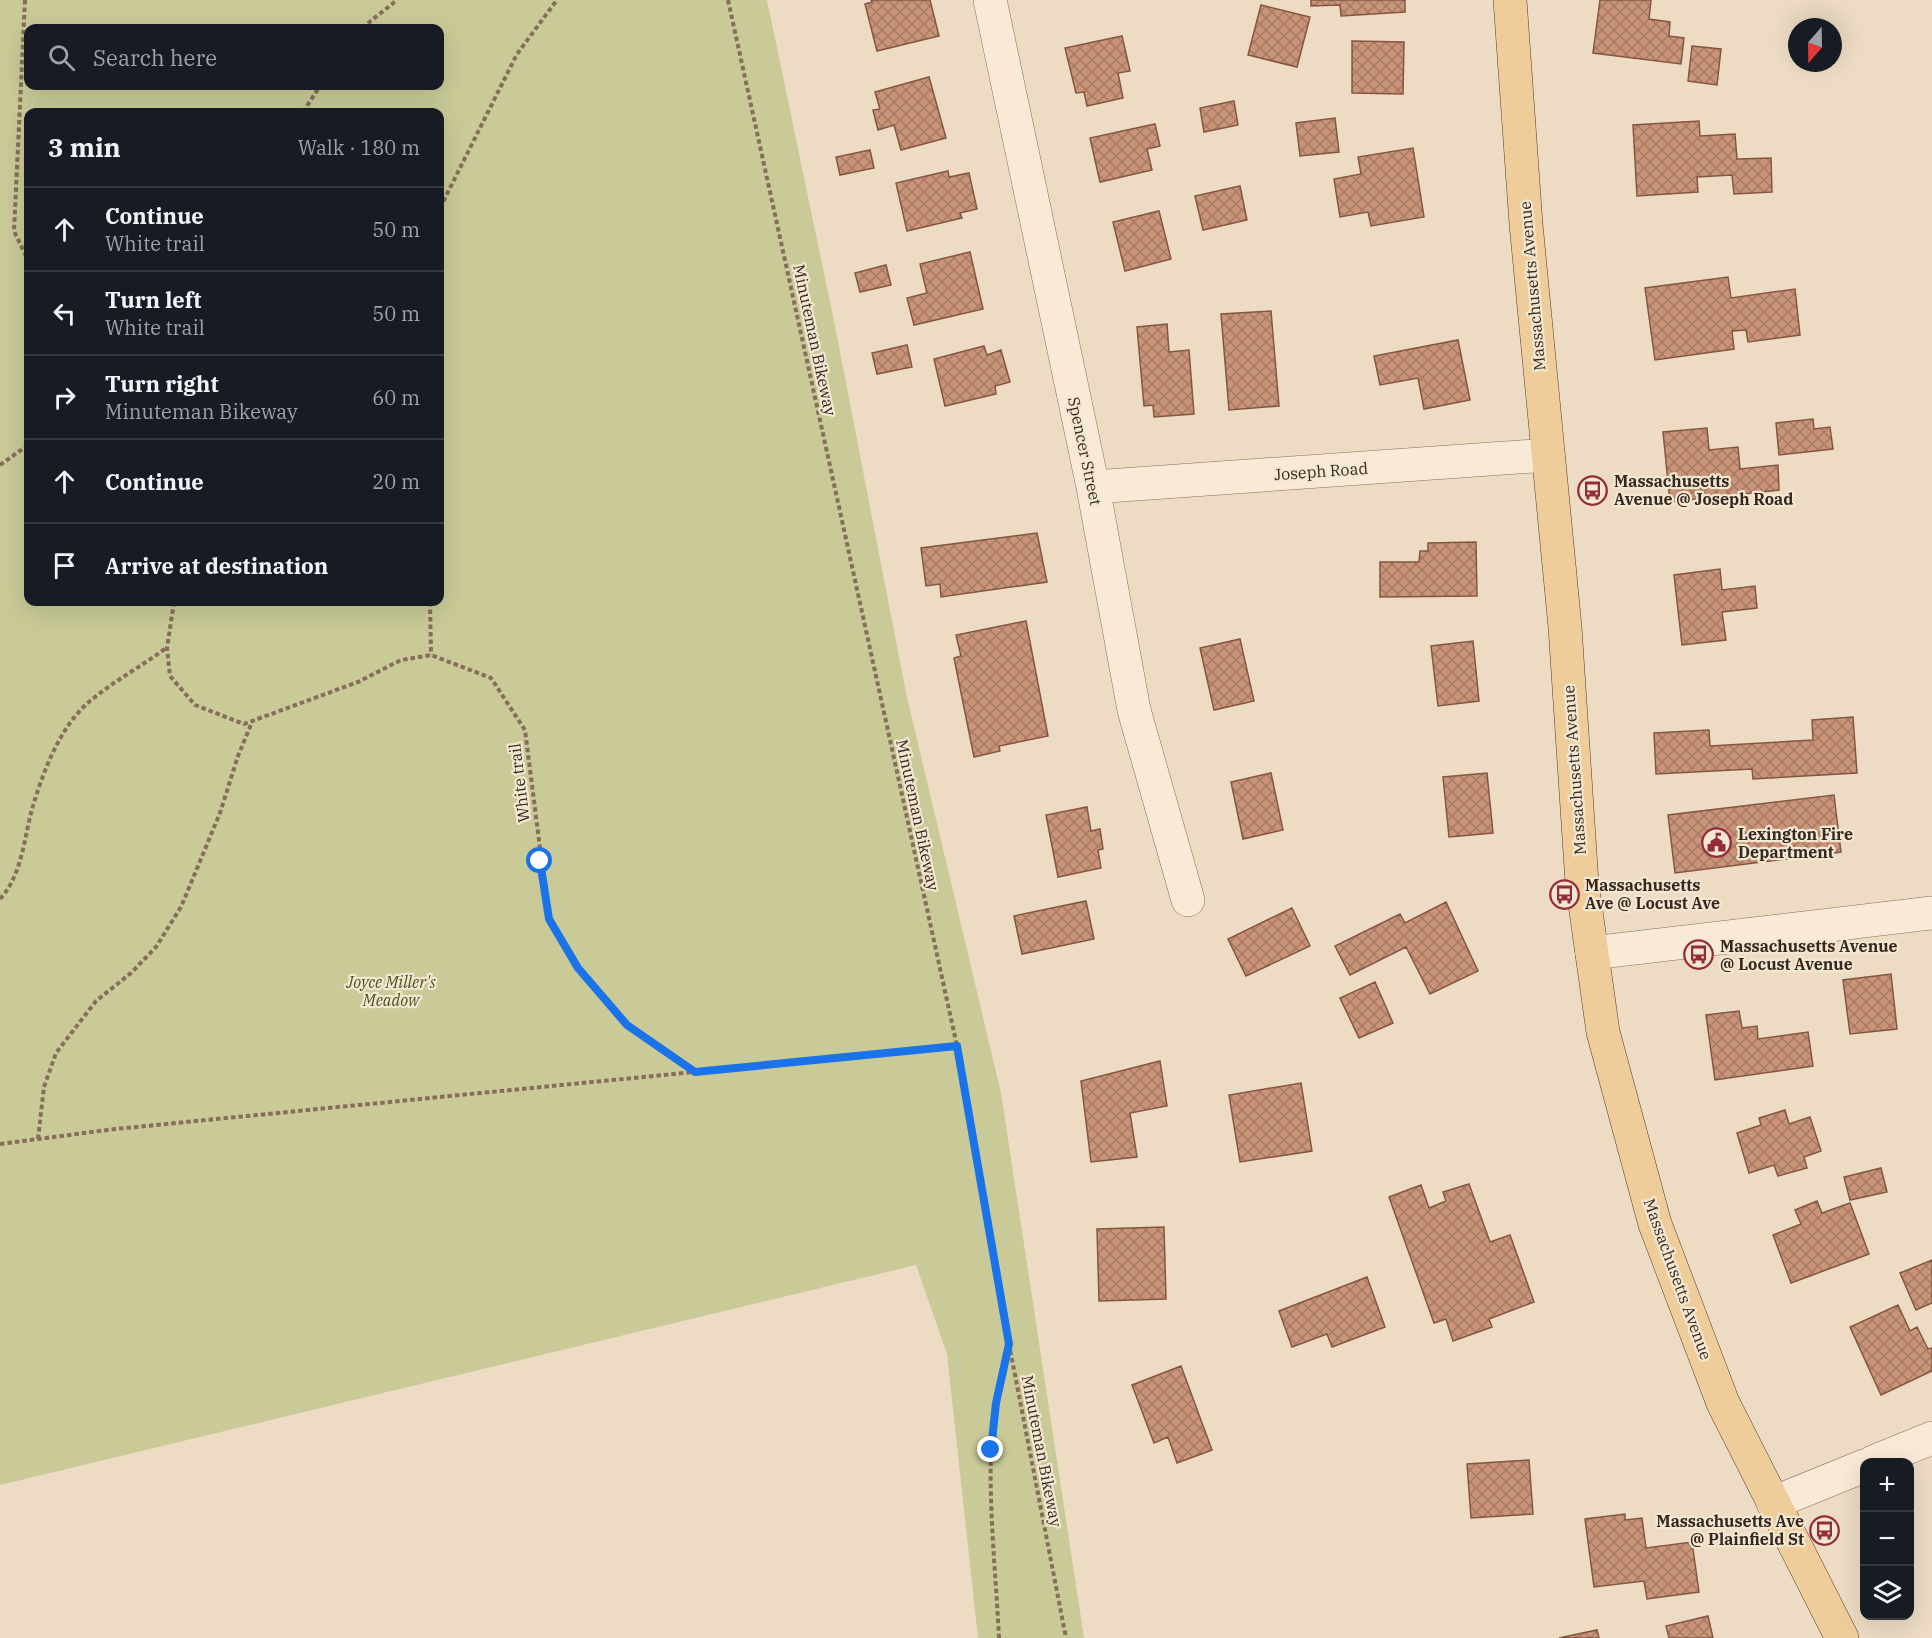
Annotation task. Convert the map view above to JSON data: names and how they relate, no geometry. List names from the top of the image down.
{
  "streets": {
    "main road": ["Massachusetts Avenue"],
    "street": ["Spencer Street", "Joseph Road"],
    "path": ["Minuteman Bikeway", "White trail"]
  },
  "crossings": [
    ["Massachusetts Avenue", "Joseph Road"],
    ["Spencer Street", "Joseph Road"]
  ],
  "parks": ["Joyce Miller's Meadow"],
  "places": {
    "bus stop": [
      "Massachusetts Avenue @ Joseph Road",
      "Massachusetts Ave @ Locust Ave",
      "Massachusetts Avenue @ Locust Avenue",
      "Massachusetts Ave @ Plainfield St"
    ],
    "public building": ["Lexington Fire Department"]
  },
  "north": "bottom",
  "page": {
    "search": "Search here",
    "heading": ["3 min", "Walk · 180 m"],
    "list": [
      ["Continue", "White trail", "50 m"],
      ["Turn left", "White trail", "50 m"],
      ["Turn right", "Minuteman Bikeway", "60 m"],
      ["Continue", "20 m"],
      "Arrive at destination"
    ],
    "map_buttons": ["+", "−"]
  }
}
